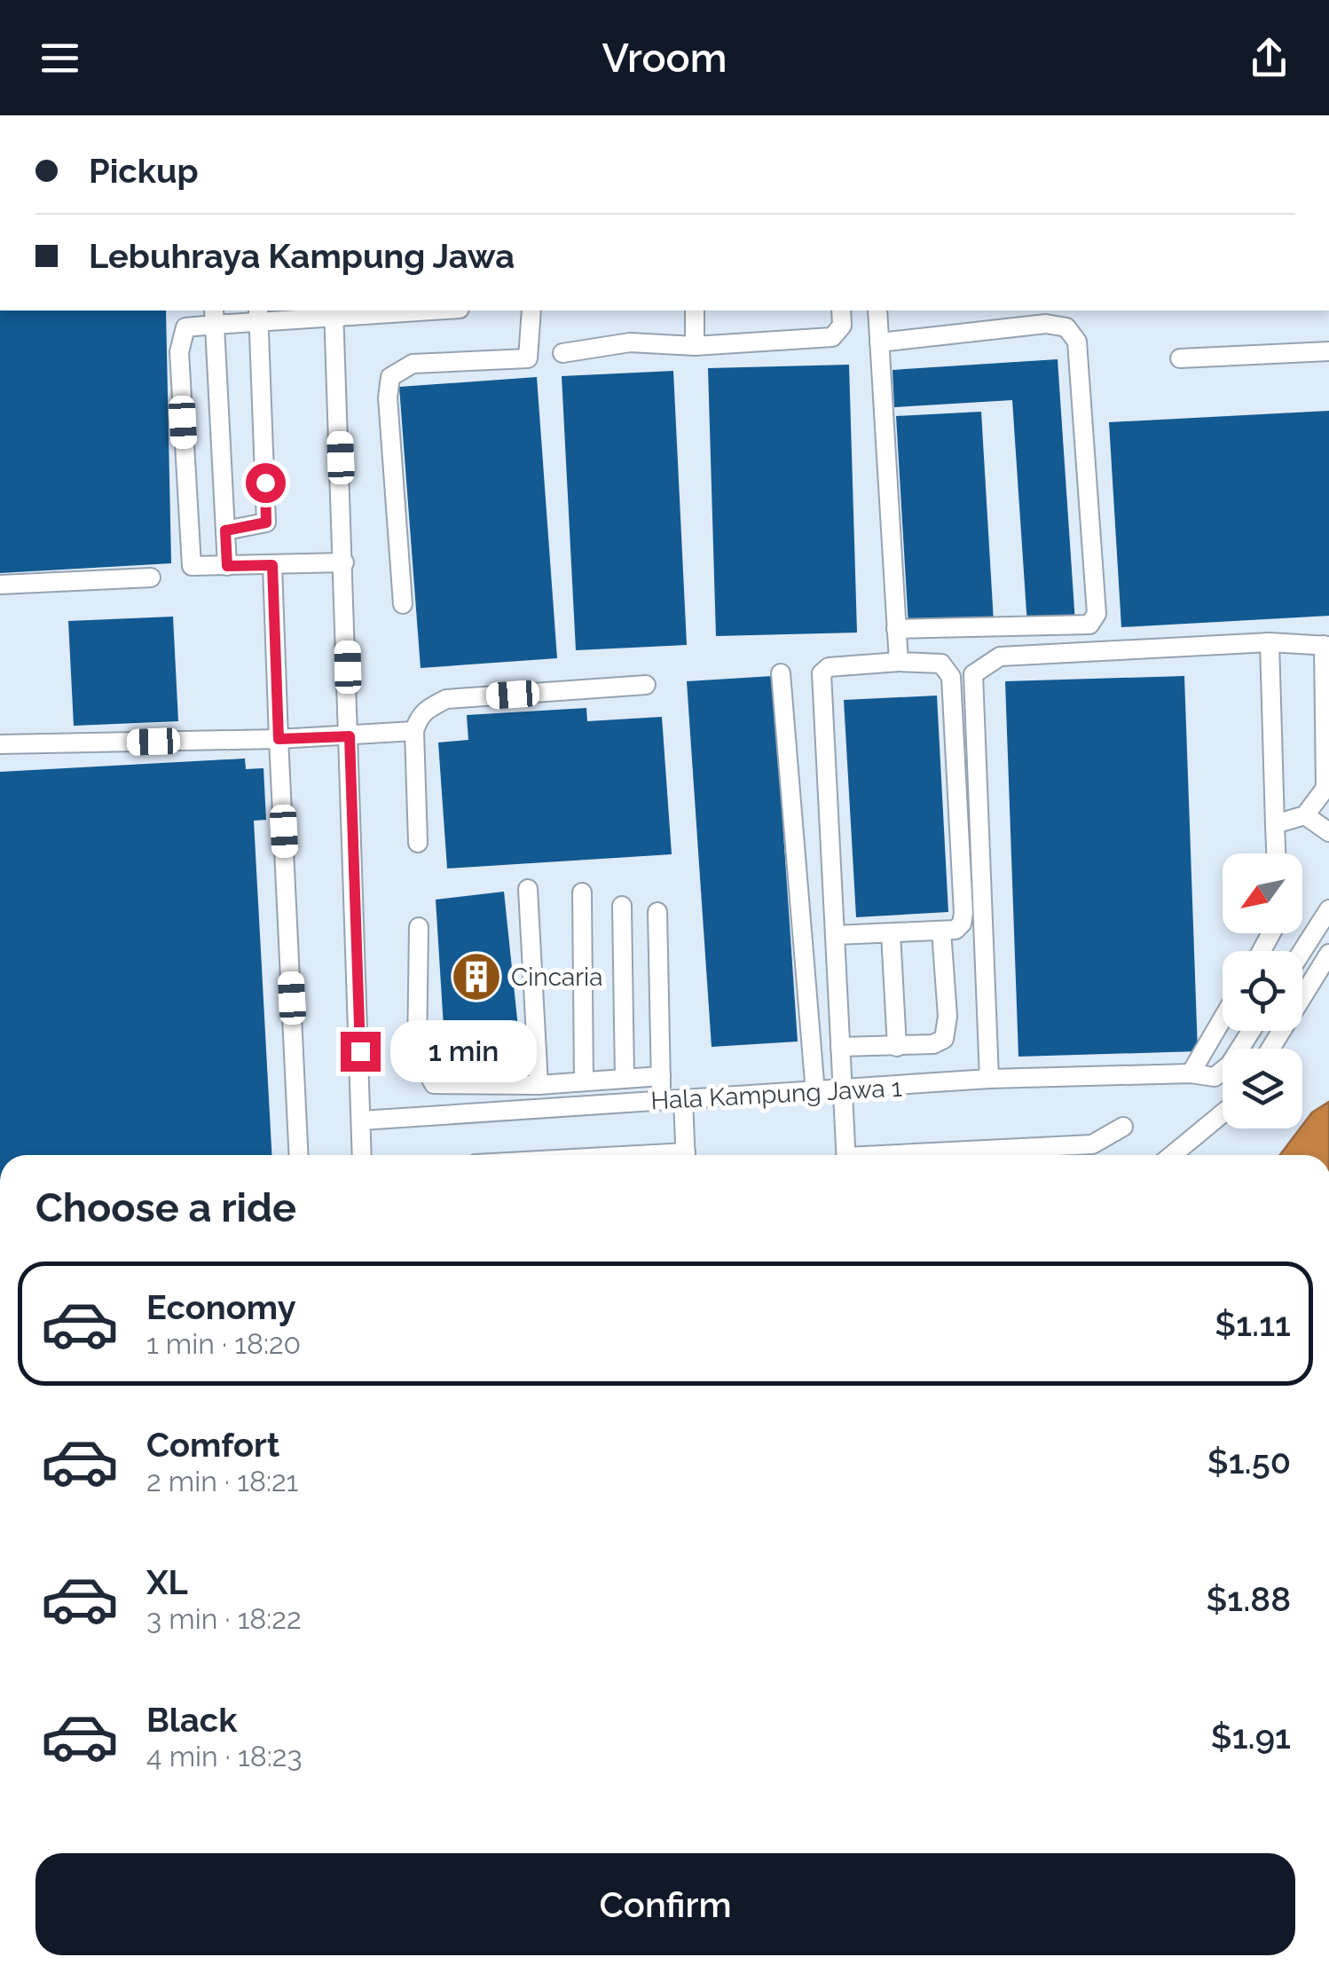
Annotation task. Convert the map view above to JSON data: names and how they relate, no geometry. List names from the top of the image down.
{
  "streets": {
    "street": ["Hala Kampung Jawa 1"]
  },
  "places": {
    "building": ["Cincaria"]
  },
  "north": "bottom left",
  "page": {
    "header": "Vroom",
    "banner": ["Pickup", "Lebuhraya Kampung Jawa"],
    "bubble": "1 min",
    "heading": "Choose a ride",
    "list": [
      {
        "name": "Economy",
        "note": "1 min · 18:20",
        "value": "$1.11"
      },
      {
        "name": "Comfort",
        "note": "2 min · 18:21",
        "value": "$1.50"
      },
      {
        "name": "XL",
        "note": "3 min · 18:22",
        "value": "$1.88"
      },
      {
        "name": "Black",
        "note": "4 min · 18:23",
        "value": "$1.91"
      }
    ],
    "buttons": "Confirm"
  }
}
